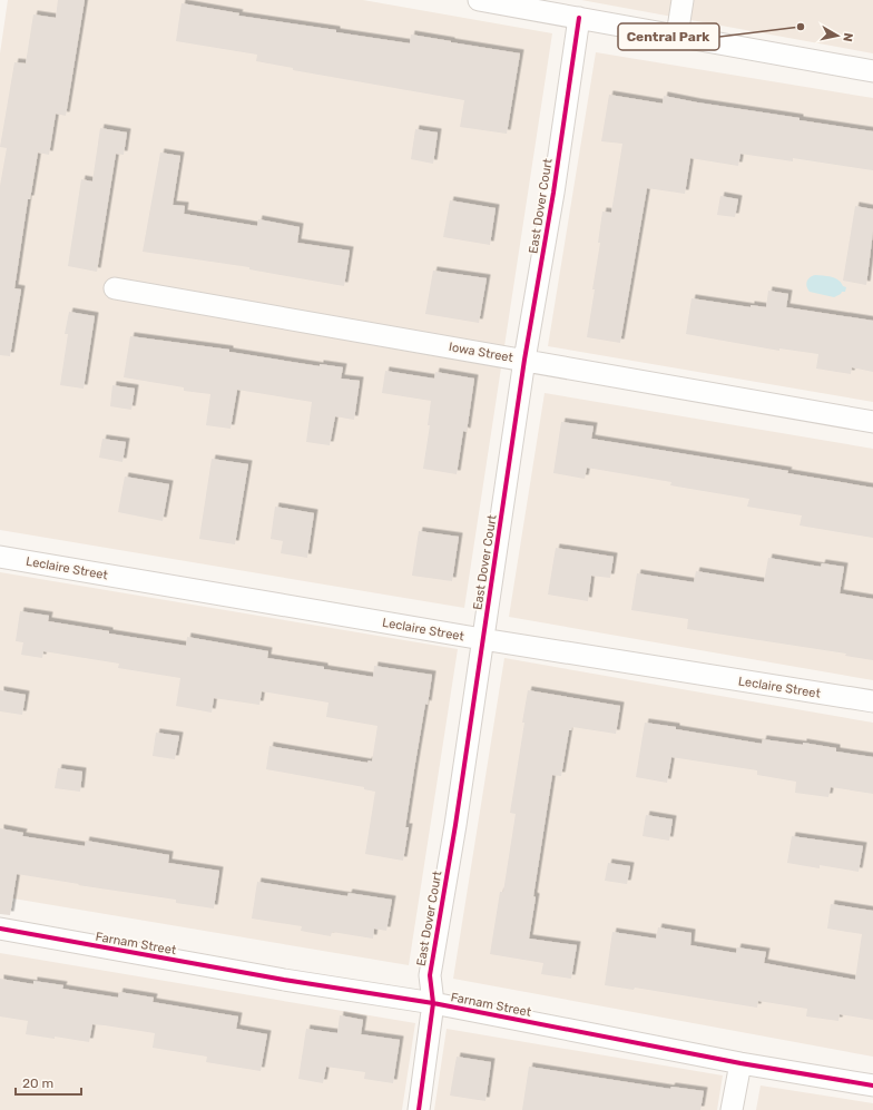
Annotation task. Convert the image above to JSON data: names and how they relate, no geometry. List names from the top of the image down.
{
  "streets": {
    "street": [
      "East Dover Court",
      "Iowa Street",
      "Leclaire Street",
      "Farnam Street"
    ]
  },
  "crossings": [
    ["East Dover Court", "Iowa Street"],
    ["East Dover Court", "Leclaire Street"],
    ["East Dover Court", "Farnam Street"]
  ],
  "places": ["Central Park"],
  "scale_bar": "20 m",
  "north": "right"
}
